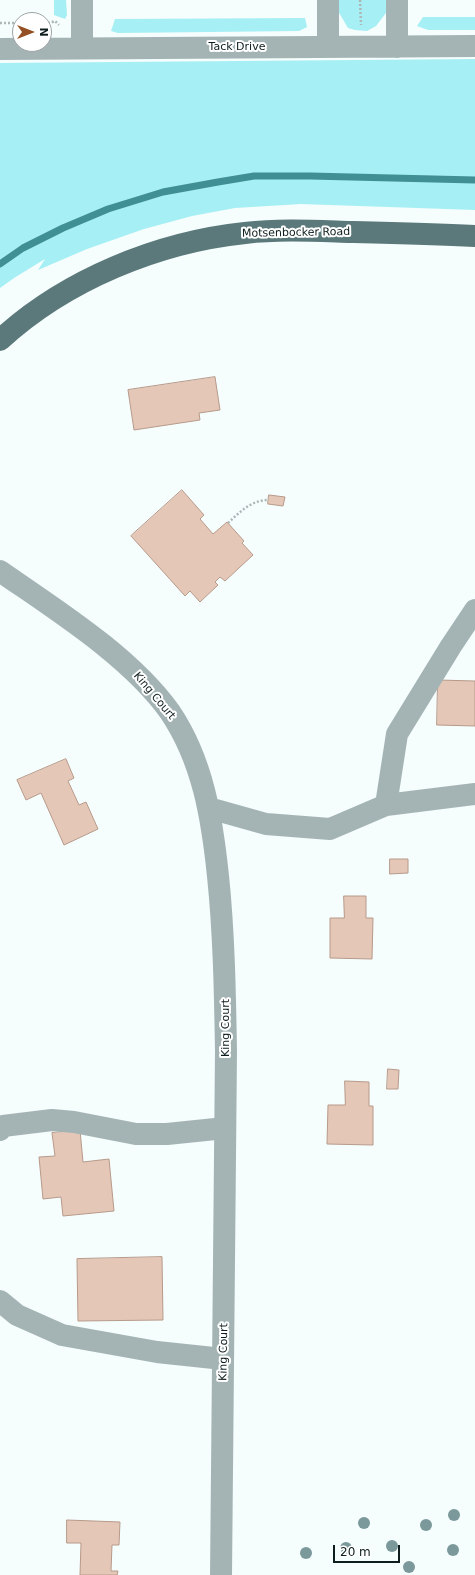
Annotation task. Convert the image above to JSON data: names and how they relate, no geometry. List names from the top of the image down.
{
  "streets": {
    "main road": ["Motsenbocker Road"],
    "street": ["Tack Drive", "King Court"]
  },
  "scale_bar": "20 m",
  "north": "right"
}
